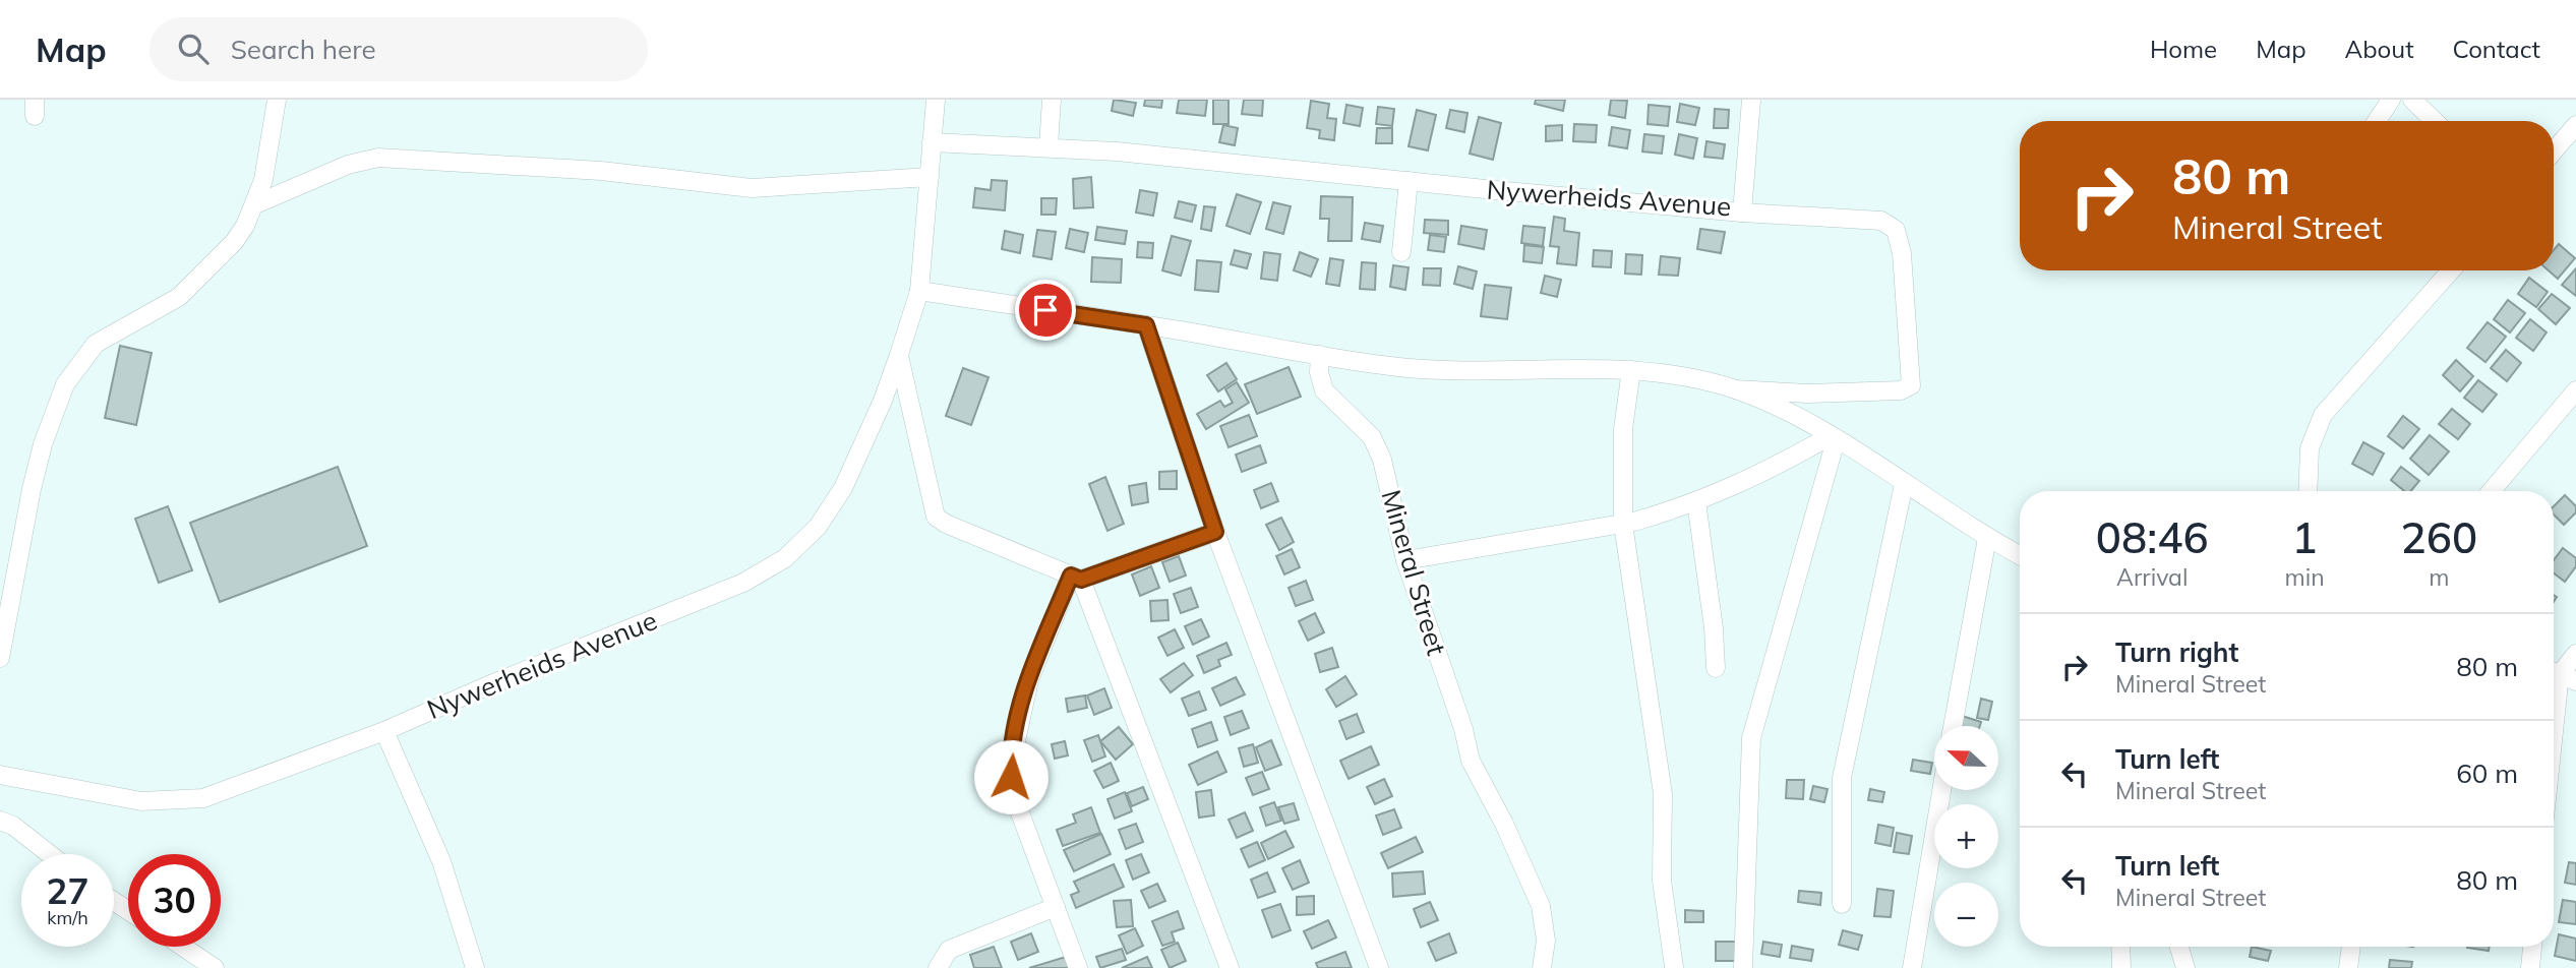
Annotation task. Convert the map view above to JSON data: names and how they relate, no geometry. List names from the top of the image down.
{
  "streets": {
    "street": ["Nywerheids Avenue", "Mineral Street"]
  },
  "north": "left",
  "page": {
    "header": "Map",
    "search": "Search here",
    "nav": [
      "Home",
      "Map",
      "About",
      "Contact"
    ],
    "turn": ["80 m", "Mineral Street"],
    "eta": [
      "08:46",
      "Arrival",
      "1",
      "min",
      "260",
      "m"
    ],
    "list": [
      {
        "name": "Turn right",
        "note": "Mineral Street",
        "value": "80 m"
      },
      {
        "name": "Turn left",
        "note": "Mineral Street",
        "value": "60 m"
      },
      {
        "name": "Turn left",
        "note": "Mineral Street",
        "value": "80 m"
      }
    ],
    "map_buttons": ["+", "−"],
    "speed": "27 km/h",
    "limit": "30"
  }
}
